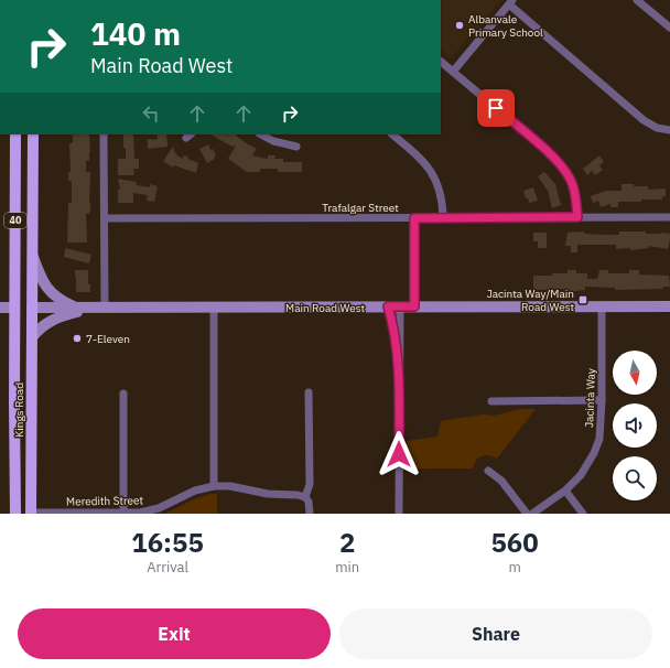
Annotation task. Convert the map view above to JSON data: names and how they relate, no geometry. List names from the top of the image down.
{
  "streets": {
    "main road": ["40", "Kings Road"],
    "street": [
      "Trafalgar Street",
      "Main Road West",
      "Jacinta Way",
      "Meredith Street"
    ]
  },
  "crossings": [
    ["40", "Main Road West"],
    ["40", "Kings Road"],
    ["Main Road West", "Jacinta Way"],
    ["Main Road West", "Kings Road"],
    ["Kings Road", "Meredith Street"]
  ],
  "places": {
    "other": ["Albanvale Primary School", "7-Eleven"],
    "transit": ["Jacinta Way/Main Road West"]
  },
  "north": "bottom",
  "page": {
    "turn": ["140 m", "Main Road West"],
    "eta": [
      "16:55",
      "Arrival",
      "2",
      "min",
      "560",
      "m"
    ],
    "buttons": ["Exit", "Share"]
  }
}
